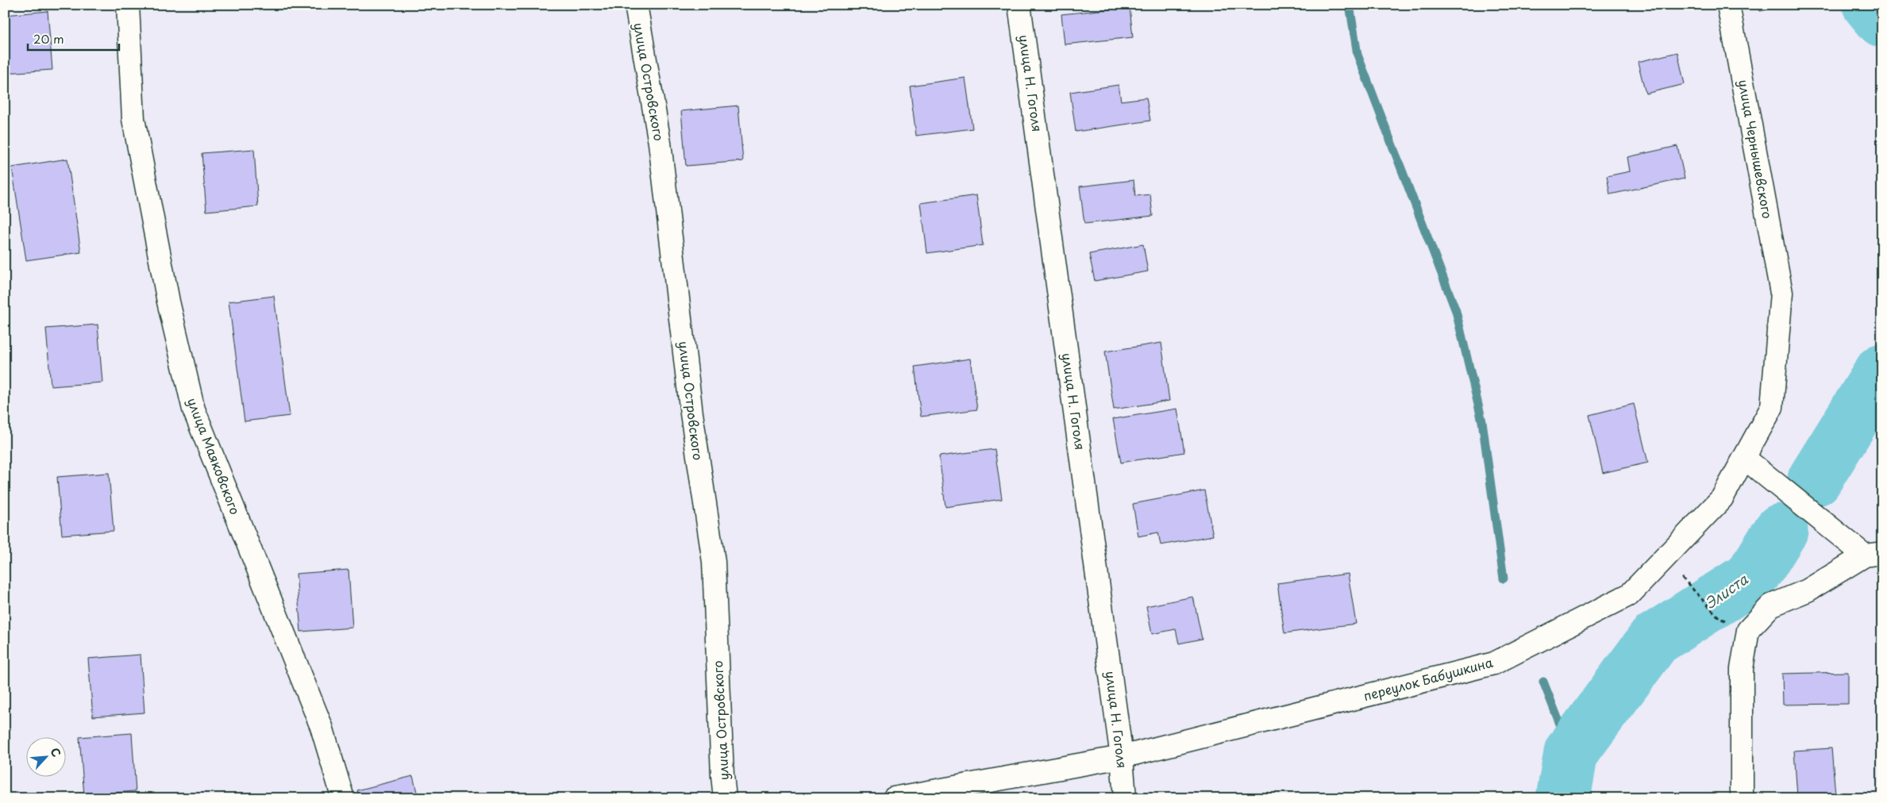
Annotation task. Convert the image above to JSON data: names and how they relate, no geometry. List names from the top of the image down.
{
  "streets": {
    "street": [
      "улица Островского",
      "улица Н. Гоголя",
      "улица Чернышевского",
      "улица Маяковского",
      "переулок Бабушкина"
    ]
  },
  "crossings": [
    ["улица Н. Гоголя", "переулок Бабушкина"],
    ["улица Чернышевского", "переулок Бабушкина"]
  ],
  "water": ["Элиста"],
  "scale_bar": "20 m",
  "north": "top right"
}
